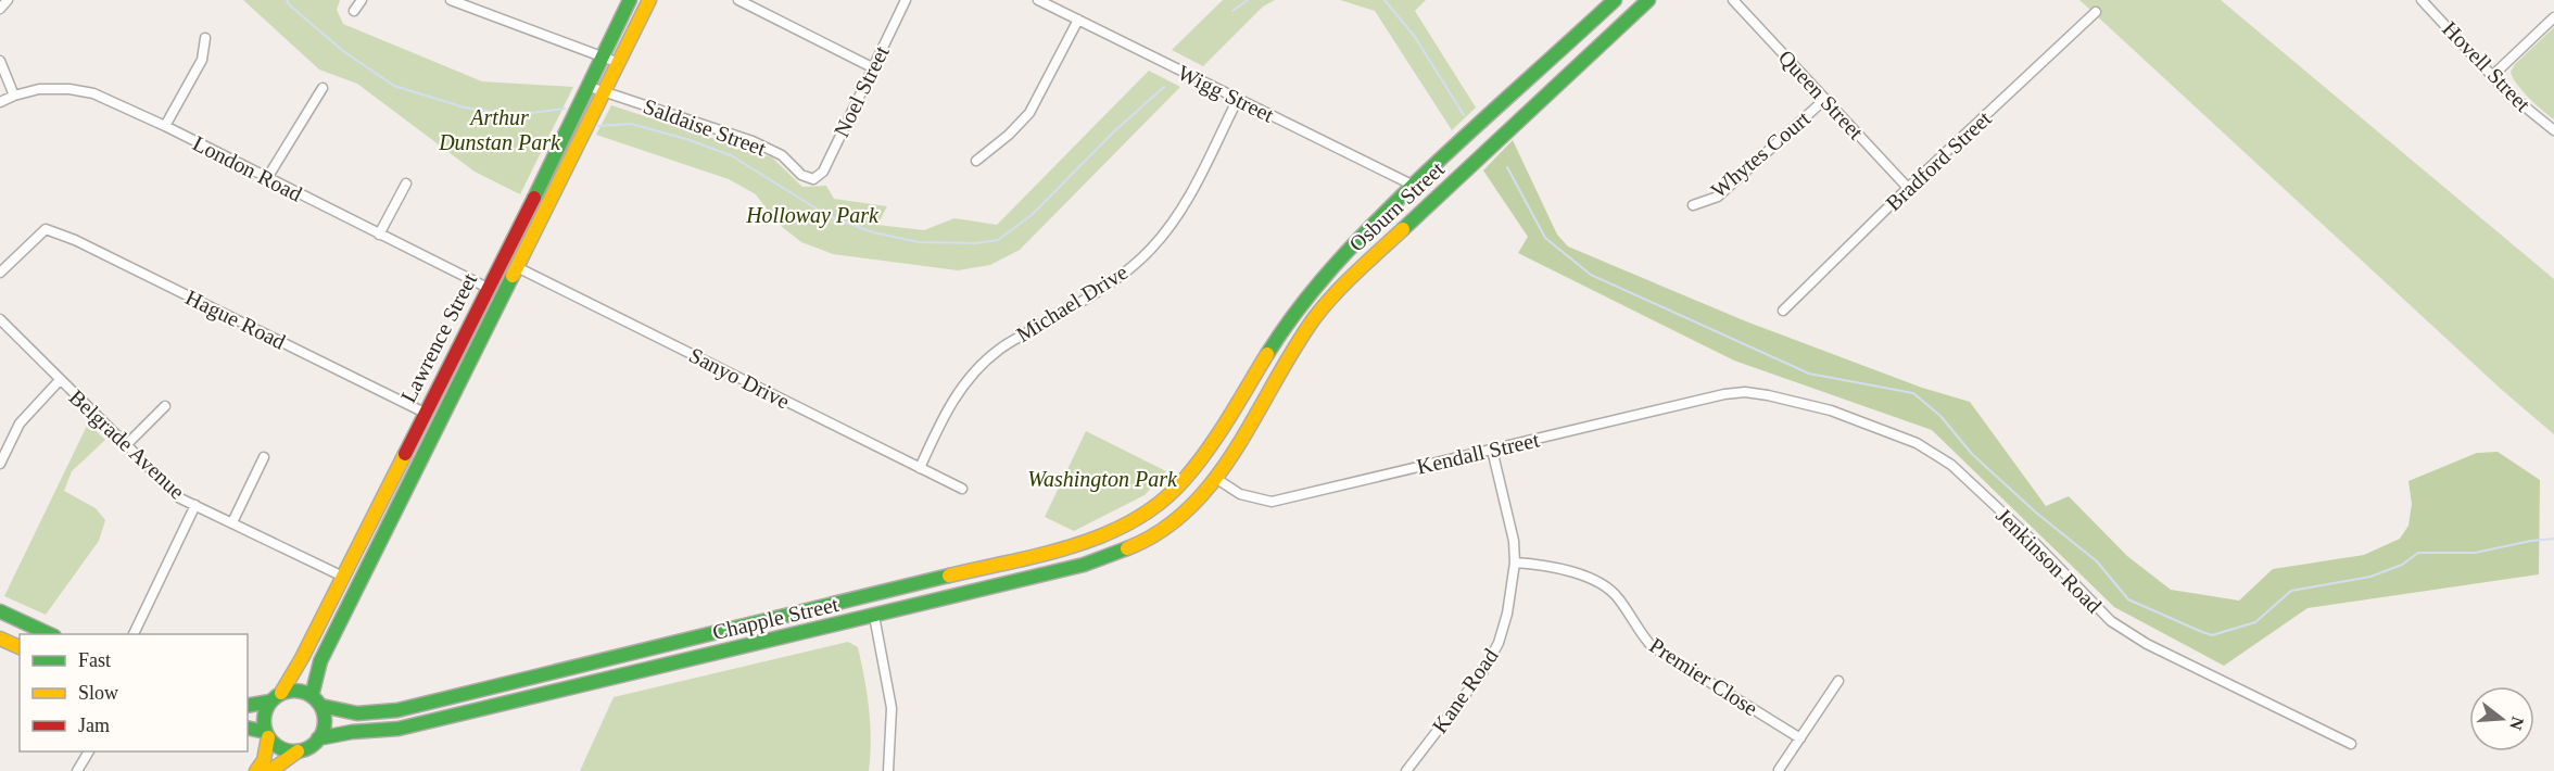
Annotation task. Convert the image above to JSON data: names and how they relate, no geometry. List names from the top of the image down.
{
  "streets": {
    "street": [
      "Hovell Street",
      "Noel Street",
      "Wigg Street",
      "Queen Street",
      "Saldaise Street",
      "Whytes Court",
      "Bradford Street",
      "London Road",
      "Osburn Street",
      "Michael Drive",
      "Hague Road",
      "Lawrence Street",
      "Sanyo Drive",
      "Belgrade Avenue",
      "Kendall Street",
      "Jenkinson Road",
      "Chapple Street",
      "Premier Close",
      "Kane Road"
    ]
  },
  "crossings": [
    ["Noel Street", "Saldaise Street"],
    ["Wigg Street", "Osburn Street"],
    ["Wigg Street", "Michael Drive"],
    ["Queen Street", "Whytes Court"],
    ["Queen Street", "Bradford Street"],
    ["Saldaise Street", "Lawrence Street"],
    ["London Road", "Lawrence Street"],
    ["Osburn Street", "Kendall Street"],
    ["Osburn Street", "Chapple Street"],
    ["Michael Drive", "Sanyo Drive"],
    ["Hague Road", "Lawrence Street"],
    ["Lawrence Street", "Sanyo Drive"],
    ["Lawrence Street", "Belgrade Avenue"],
    ["Lawrence Street", "Chapple Street"],
    ["Kendall Street", "Jenkinson Road"],
    ["Kendall Street", "Chapple Street"],
    ["Kendall Street", "Kane Road"],
    ["Premier Close", "Kane Road"]
  ],
  "parks": ["Arthur Dunstan Park", "Holloway Park", "Washington Park"],
  "legend": ["Fast", "Slow", "Jam"],
  "north": "right"
}
